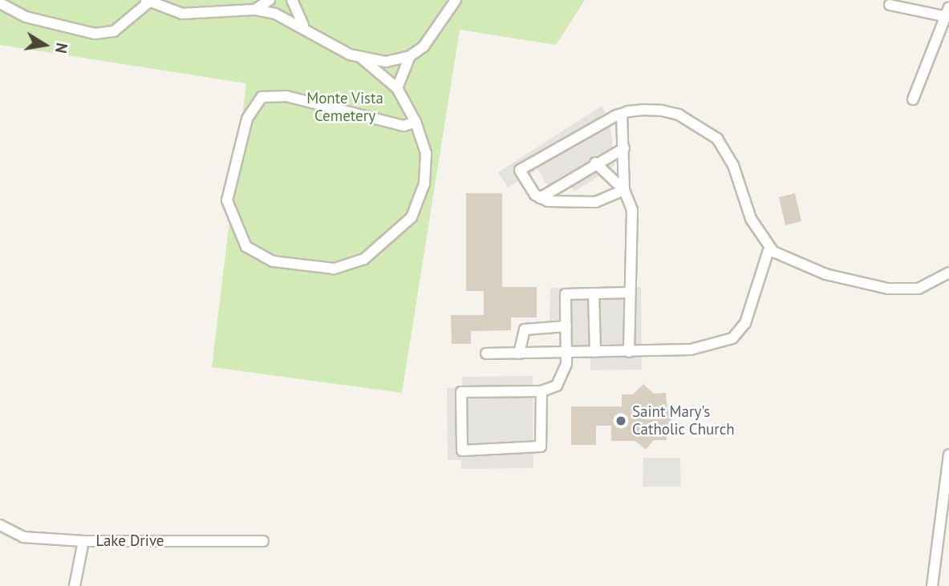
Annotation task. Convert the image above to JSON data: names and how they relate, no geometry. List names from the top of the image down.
{
  "streets": {
    "street": ["Lake Drive"]
  },
  "parks": ["Monte Vista Cemetery"],
  "places": ["Saint Mary's Catholic Church"],
  "north": "right"
}
